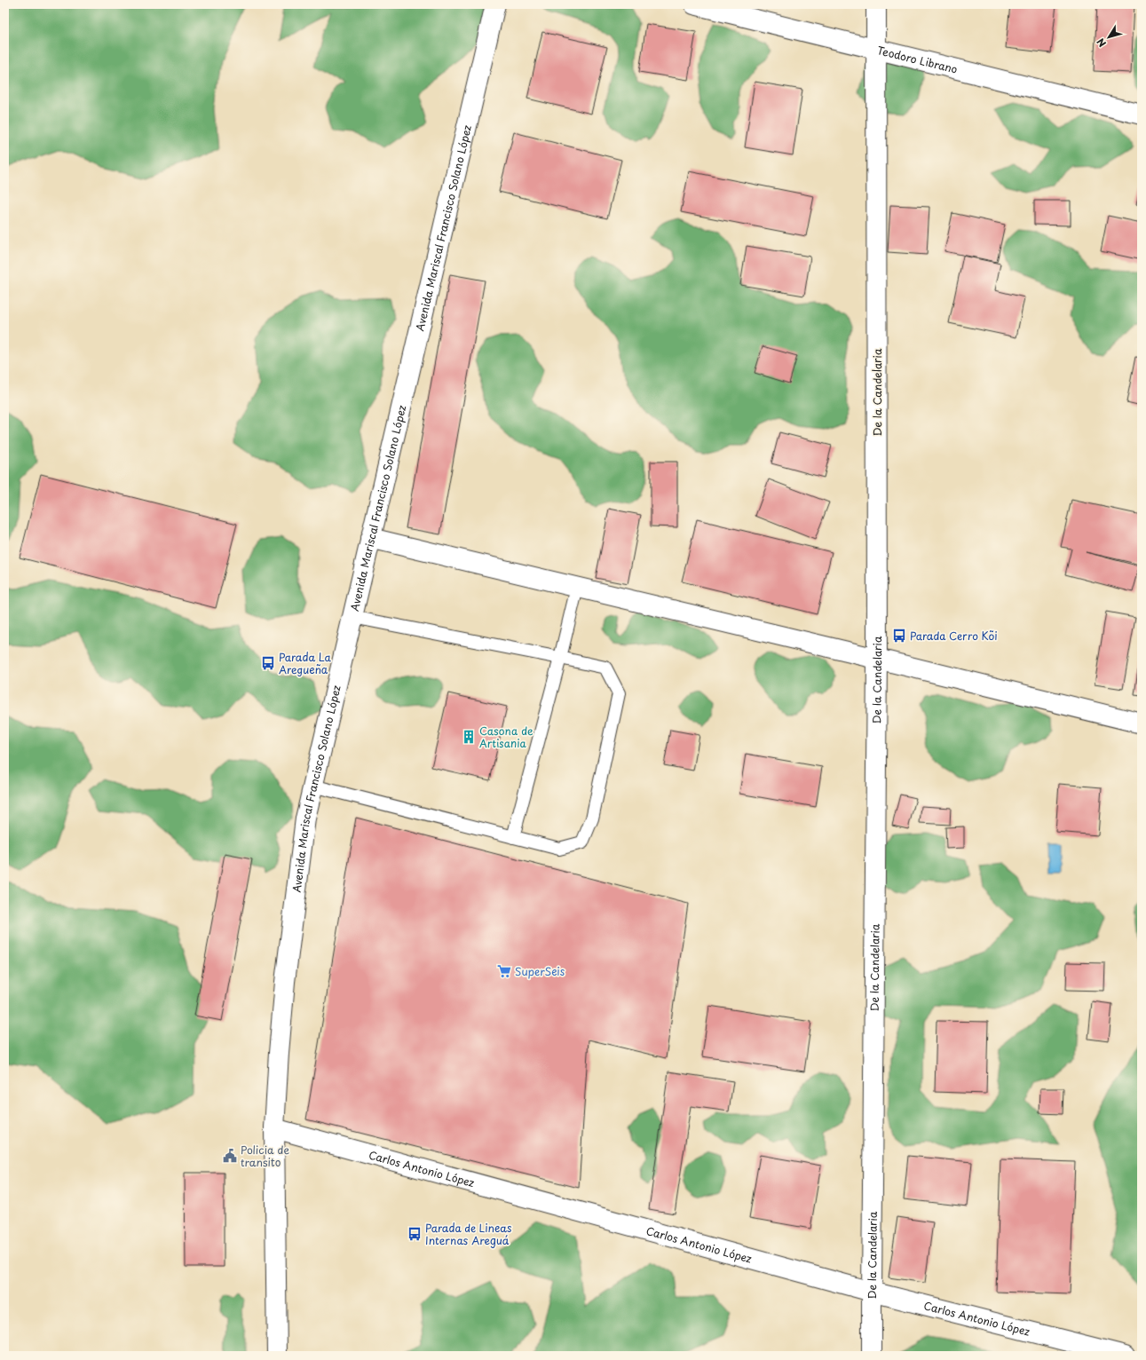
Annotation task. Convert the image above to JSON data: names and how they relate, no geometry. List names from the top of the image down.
{
  "streets": {
    "street": [
      "Teodoro Librano",
      "Avenida Mariscal Francisco Solano López",
      "De la Candelaria",
      "Carlos Antonio López"
    ]
  },
  "crossings": [
    ["Teodoro Librano", "De la Candelaria"],
    ["Avenida Mariscal Francisco Solano López", "Carlos Antonio López"],
    ["De la Candelaria", "Carlos Antonio López"]
  ],
  "places": {
    "bus stop": ["Parada Cerro Kõi", "Parada La Aregueña", "Parada de Lineas Internas Areguá"],
    "building": ["Casona de Artisania"],
    "supermarket": ["SuperSeis"],
    "public building": ["Policia de transito"]
  },
  "north": "bottom left"
}
